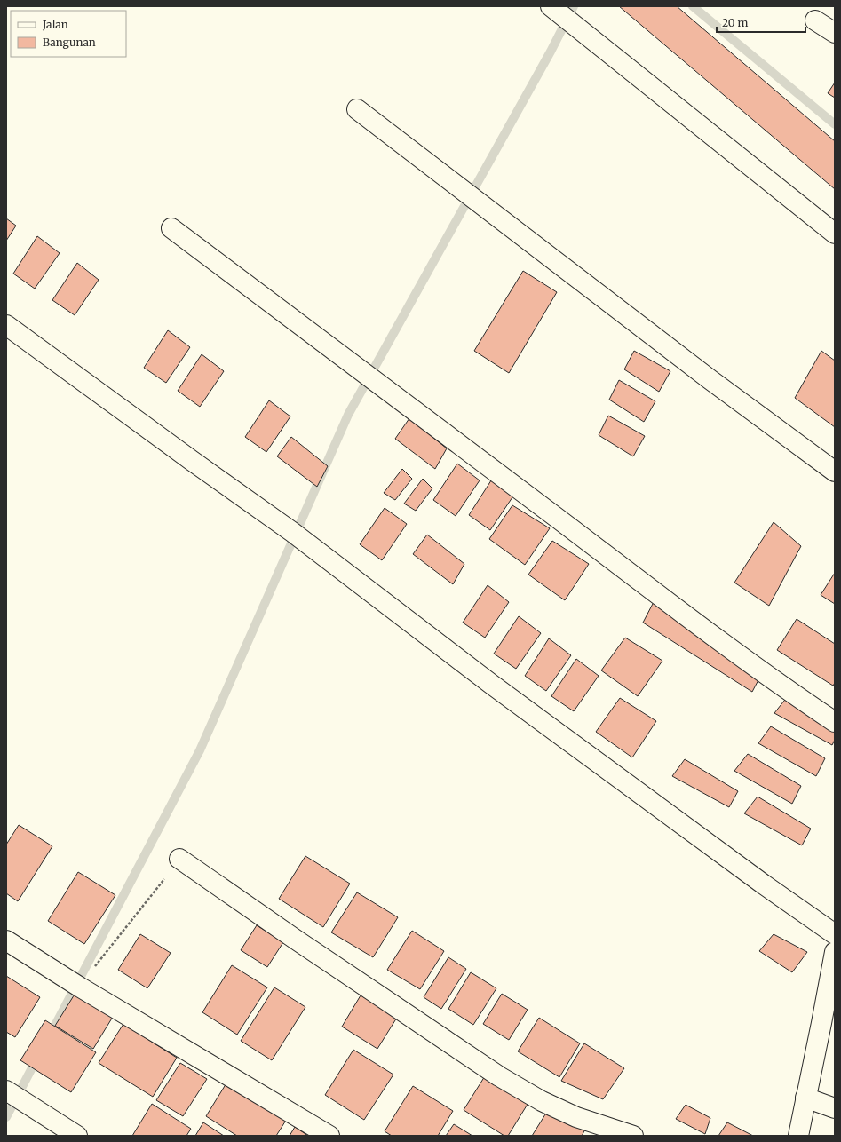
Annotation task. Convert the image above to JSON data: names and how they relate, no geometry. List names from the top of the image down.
{
  "legend": ["Jalan", "Bangunan"],
  "scale_bar": "20 m"
}
